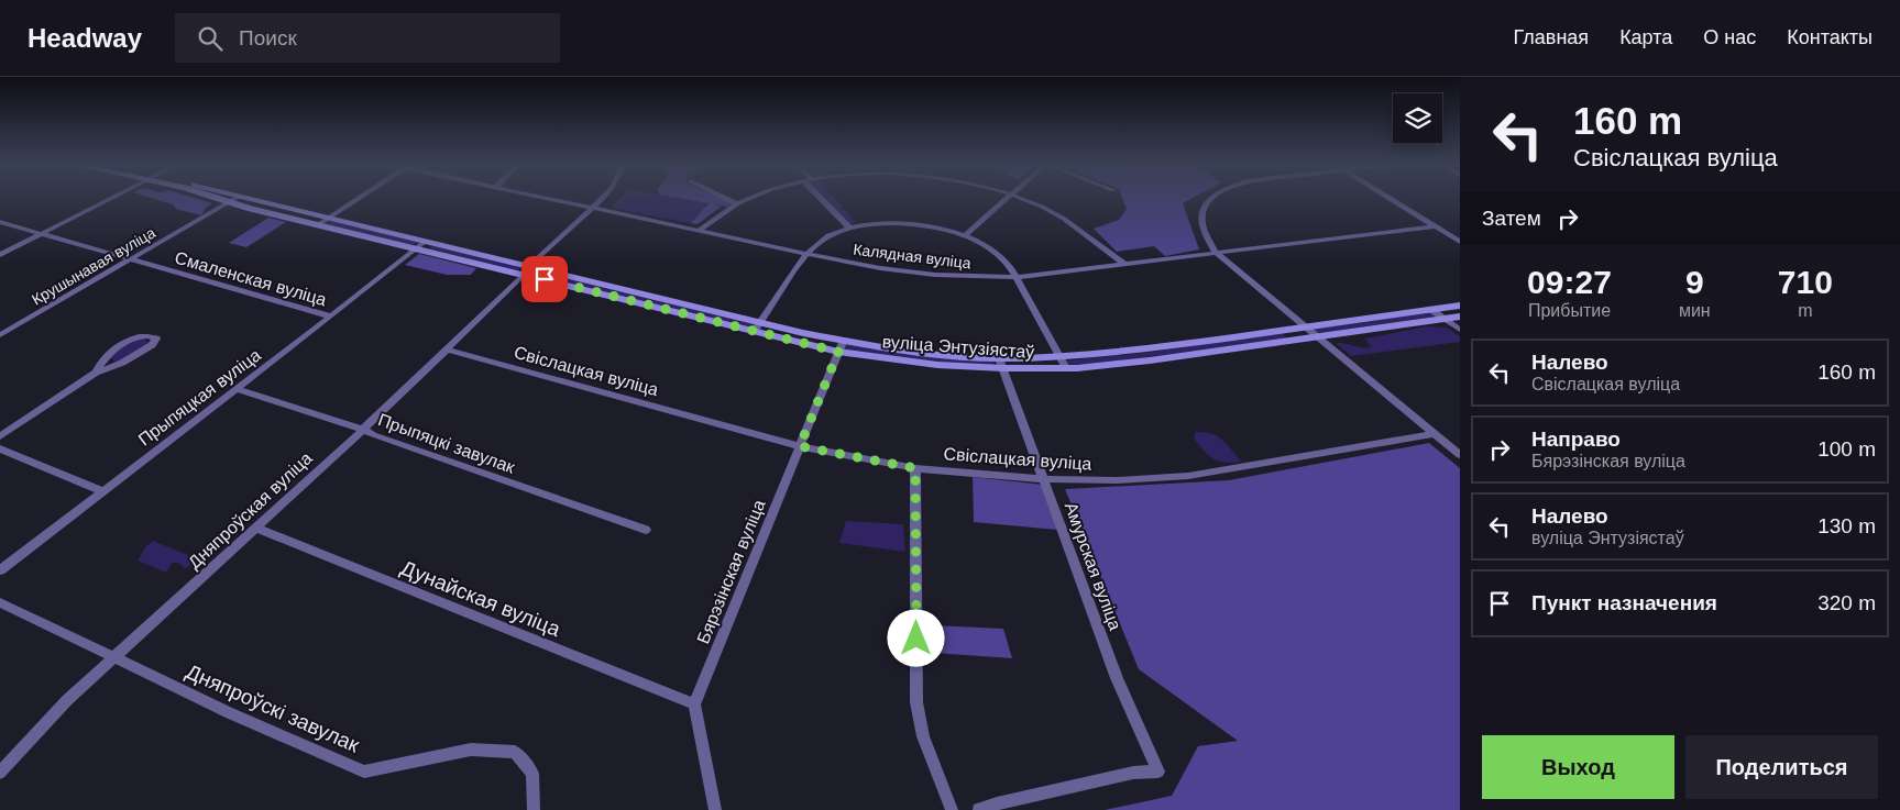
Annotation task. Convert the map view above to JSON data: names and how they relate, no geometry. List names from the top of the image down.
{
  "streets": {
    "street": [
      "Калядная вуліца",
      "Крушынавая вуліца",
      "Смаленская вуліца",
      "вуліца Энтузіястаў",
      "Свіслацкая вуліца",
      "Прыпяцкая вуліца",
      "Прыпяцкі завулак",
      "Дняпроўская вуліца",
      "Амурская вуліца",
      "Бярэзінская вуліца",
      "Дунайская вуліца",
      "Дняпроўскі завулак"
    ]
  },
  "crossings": [
    ["Калядная вуліца", "Дняпроўская вуліца"],
    ["Крушынавая вуліца", "Смаленская вуліца"],
    ["Крушынавая вуліца", "вуліца Энтузіястаў"],
    ["Смаленская вуліца", "Прыпяцкая вуліца"],
    ["вуліца Энтузіястаў", "Прыпяцкая вуліца"],
    ["вуліца Энтузіястаў", "Дняпроўская вуліца"],
    ["вуліца Энтузіястаў", "Амурская вуліца"],
    ["вуліца Энтузіястаў", "Бярэзінская вуліца"],
    ["Свіслацкая вуліца", "Дняпроўская вуліца"],
    ["Свіслацкая вуліца", "Амурская вуліца"],
    ["Свіслацкая вуліца", "Бярэзінская вуліца"],
    ["Прыпяцкая вуліца", "Прыпяцкі завулак"],
    ["Прыпяцкі завулак", "Дняпроўская вуліца"],
    ["Дняпроўская вуліца", "Дунайская вуліца"],
    ["Дняпроўская вуліца", "Дняпроўскі завулак"],
    ["Бярэзінская вуліца", "Дунайская вуліца"]
  ],
  "page": {
    "header": "Headway",
    "search": "Поиск",
    "nav": [
      "Главная",
      "Карта",
      "О нас",
      "Контакты"
    ],
    "turn": ["160 m", "Свіслацкая вуліца"],
    "then": "Затем",
    "eta": [
      "09:27",
      "Прибытие",
      "9",
      "мин",
      "710",
      "m"
    ],
    "list": [
      {
        "name": "Налево",
        "note": "Свіслацкая вуліца",
        "value": "160 m"
      },
      {
        "name": "Направо",
        "note": "Бярэзінская вуліца",
        "value": "100 m"
      },
      {
        "name": "Налево",
        "note": "вуліца Энтузіястаў",
        "value": "130 m"
      },
      {
        "name": "Пункт назначения",
        "value": "320 m"
      }
    ],
    "buttons": ["Выход", "Поделиться"]
  }
}
